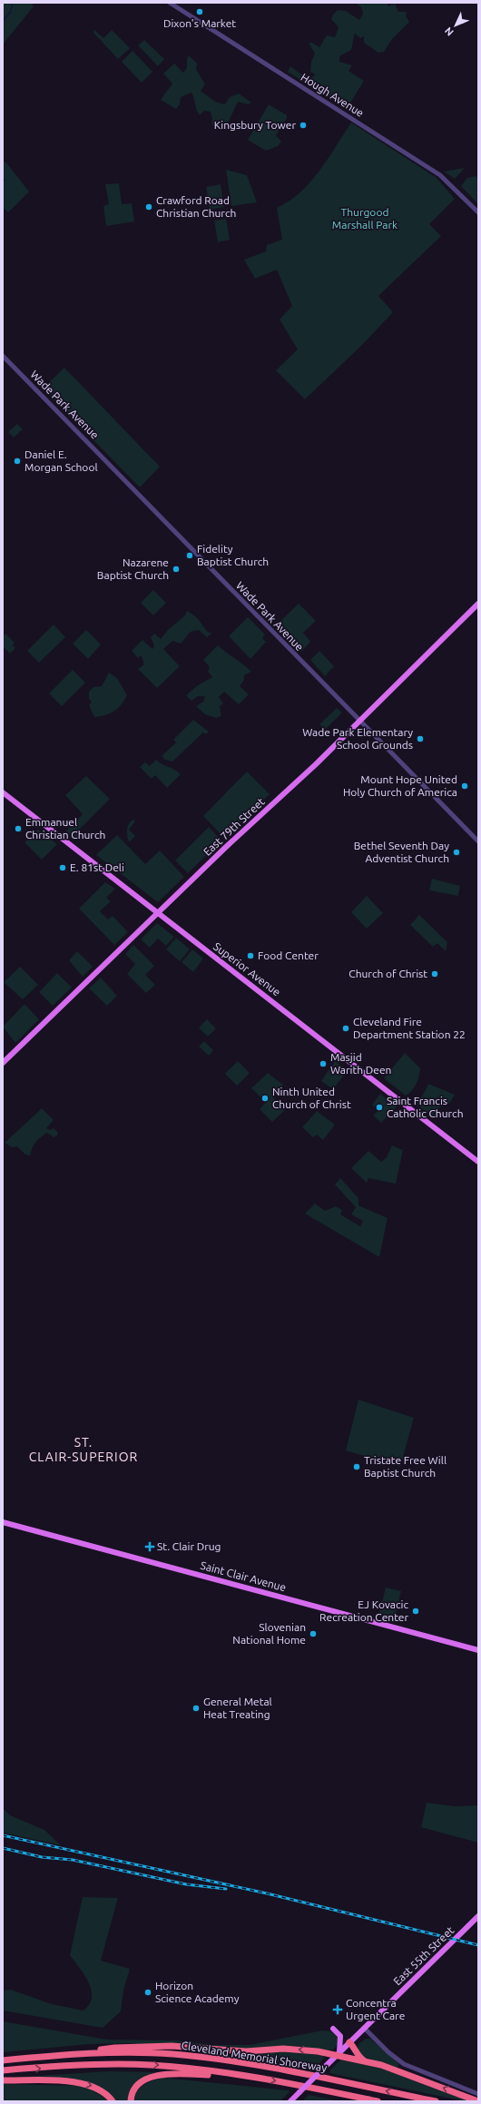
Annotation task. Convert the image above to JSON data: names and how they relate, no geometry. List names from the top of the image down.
{
  "streets": {
    "highway": ["Cleveland Memorial Shoreway"],
    "main road": [
      "East 79th Street",
      "Superior Avenue",
      "Saint Clair Avenue",
      "East 55th Street"
    ],
    "street": ["Hough Avenue", "Wade Park Avenue"]
  },
  "crossings": [
    ["Wade Park Avenue", "East 79th Street"],
    ["East 79th Street", "Superior Avenue"]
  ],
  "districts": ["ST. CLAIR-SUPERIOR"],
  "parks": ["Thurgood Marshall Park"],
  "places": {
    "other": [
      "Dixon's Market",
      "Kingsbury Tower",
      "Crawford Road Christian Church",
      "Daniel E. Morgan School",
      "Fidelity Baptist Church",
      "Nazarene Baptist Church",
      "Wade Park Elementary School Grounds",
      "Mount Hope United Holy Church of America",
      "Emmanuel Christian Church",
      "Bethel Seventh Day Adventist Church",
      "E. 81st Deli",
      "Food Center",
      "Church of Christ",
      "Cleveland Fire Department Station 22",
      "Masjid Warith Deen",
      "Ninth United Church of Christ",
      "Saint Francis Catholic Church",
      "Tristate Free Will Baptist Church",
      "EJ Kovacic Recreation Center",
      "Slovenian National Home",
      "General Metal Heat Treating",
      "Horizon Science Academy"
    ],
    "health": ["St. Clair Drug", "Concentra Urgent Care"]
  },
  "north": "bottom left"
}
